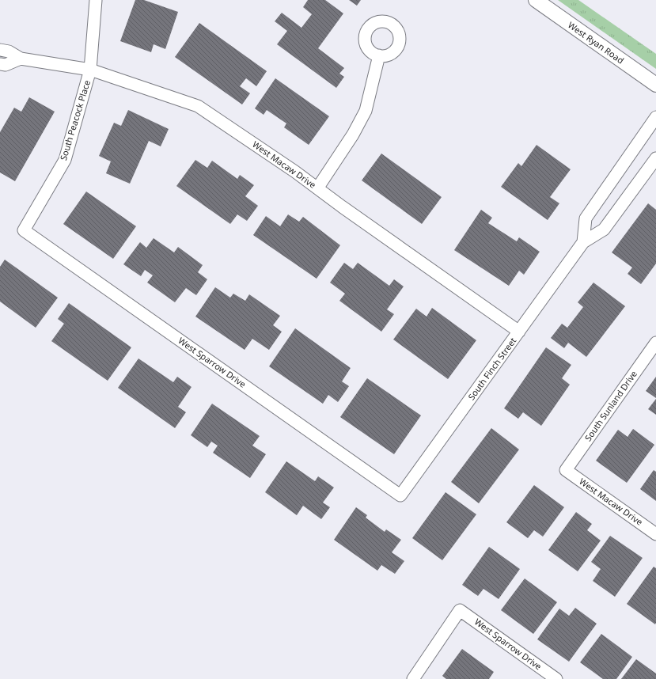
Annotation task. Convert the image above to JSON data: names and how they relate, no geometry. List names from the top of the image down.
{
  "streets": {
    "street": [
      "West Ryan Road",
      "South Peacock Place",
      "West Macaw Drive",
      "West Sparrow Drive",
      "South Finch Street",
      "South Sunland Drive"
    ]
  },
  "crossings": [
    ["South Peacock Place", "West Macaw Drive"],
    ["South Peacock Place", "West Sparrow Drive"],
    ["West Macaw Drive", "South Finch Street"],
    ["West Macaw Drive", "South Sunland Drive"],
    ["West Sparrow Drive", "South Finch Street"]
  ]
}
